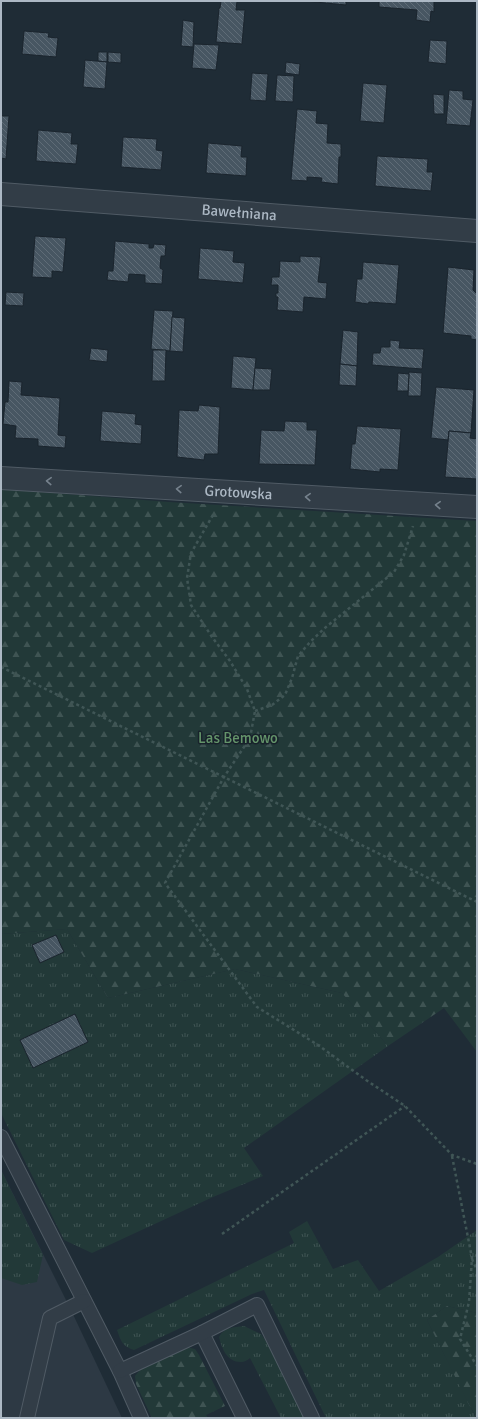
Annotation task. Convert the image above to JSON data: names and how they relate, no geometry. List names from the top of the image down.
{
  "streets": {
    "street": ["Bawełniana", "Grotowska"]
  },
  "one_way": ["Grotowska"],
  "parks": ["Las Bemowo"]
}
